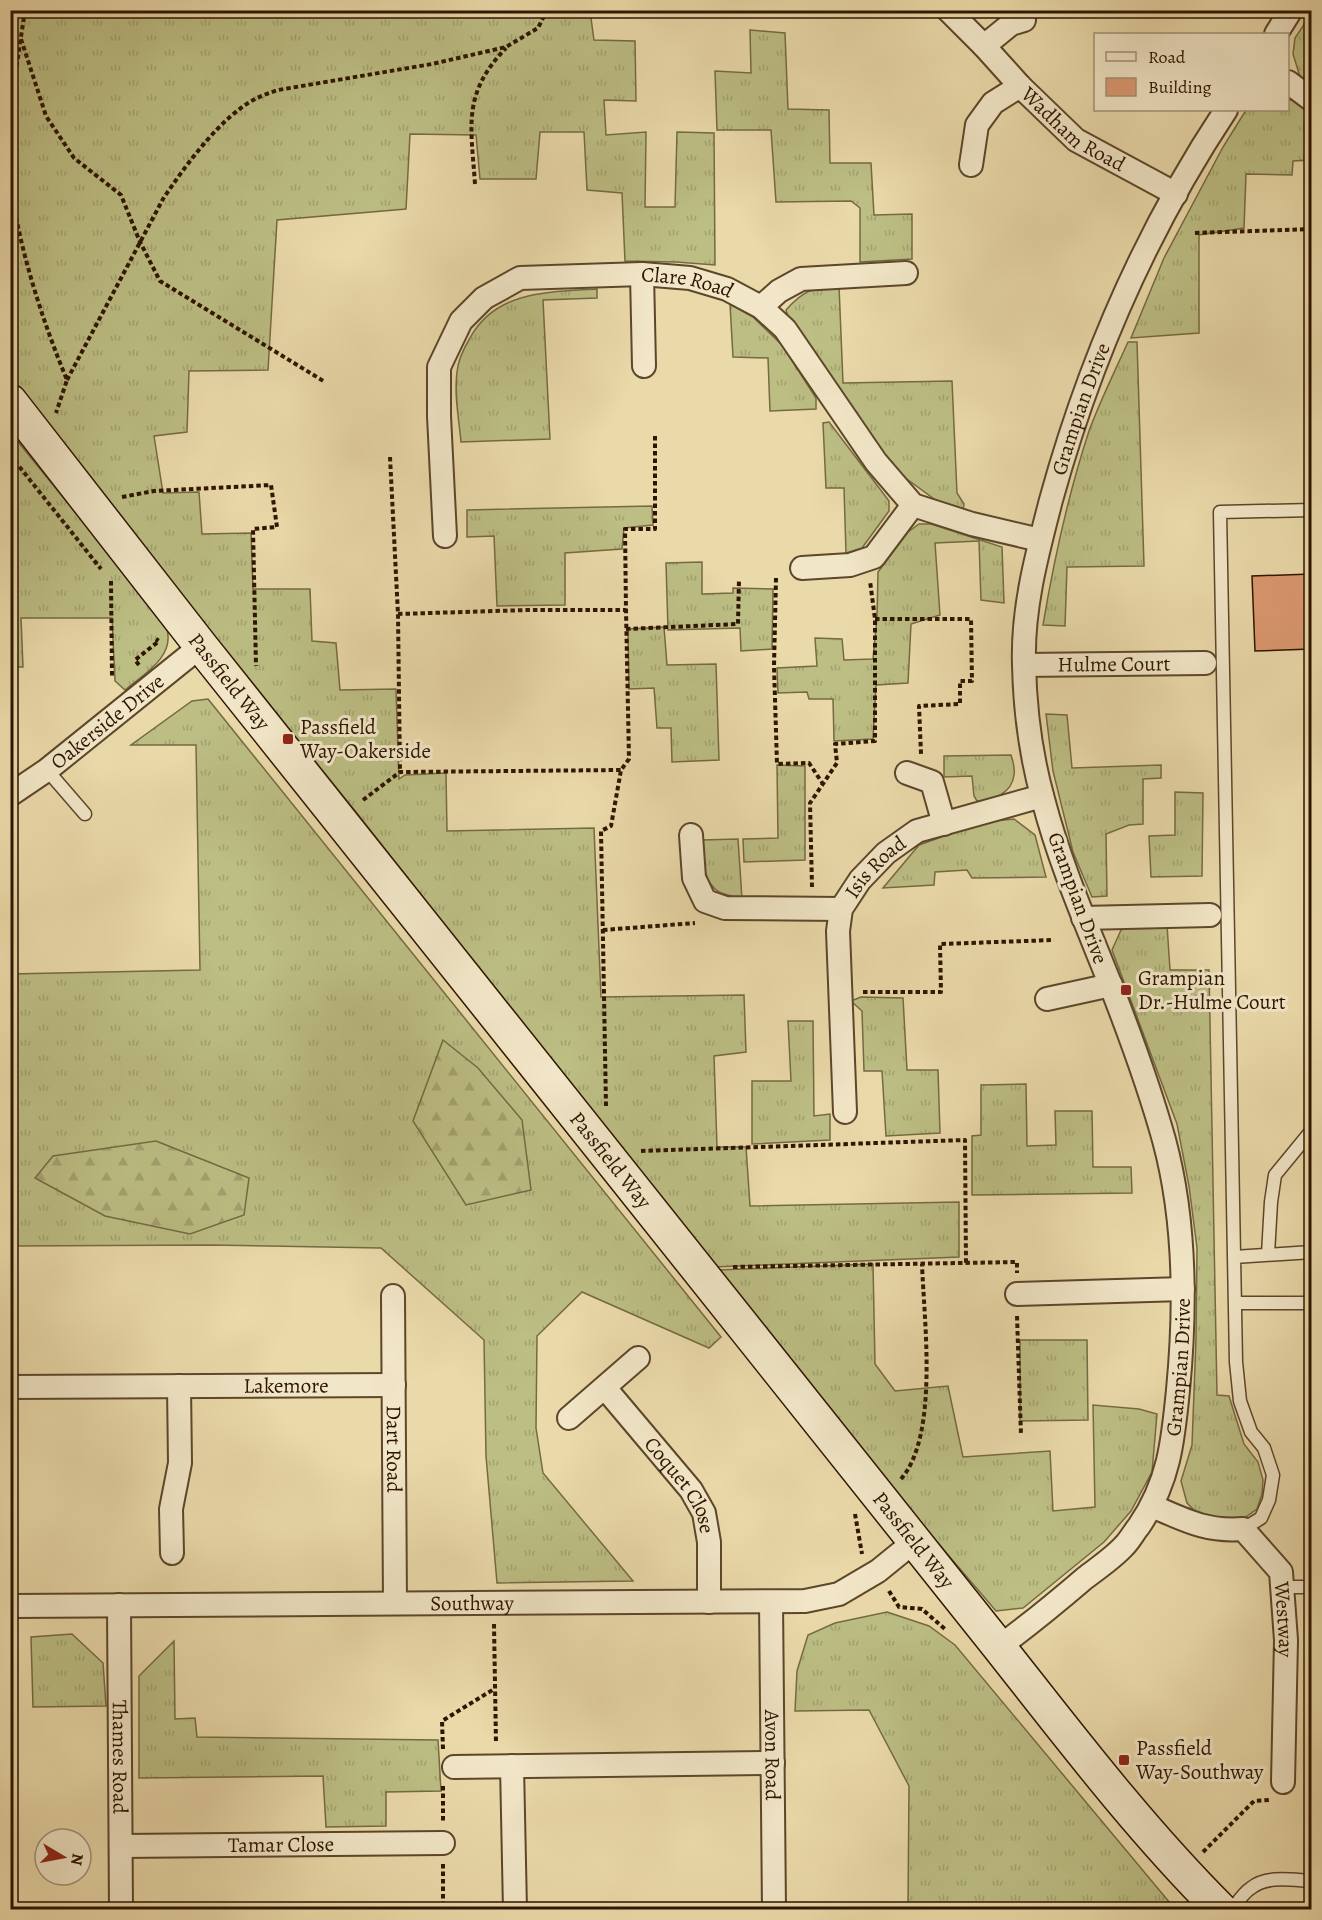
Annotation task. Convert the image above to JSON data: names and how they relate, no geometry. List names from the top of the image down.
{
  "streets": {
    "street": [
      "Wadham Road",
      "Clare Road",
      "Grampian Drive",
      "Hulme Court",
      "Passfield Way",
      "Oakerside Drive",
      "Isis Road",
      "Lakemore",
      "Dart Road",
      "Coquet Close",
      "Southway",
      "Westway",
      "Avon Road",
      "Thames Road",
      "Tamar Close"
    ]
  },
  "crossings": [
    ["Wadham Road", "Grampian Drive"],
    ["Grampian Drive", "Hulme Court"],
    ["Grampian Drive", "Passfield Way"],
    ["Grampian Drive", "Isis Road"],
    ["Passfield Way", "Oakerside Drive"],
    ["Passfield Way", "Southway"],
    ["Lakemore", "Dart Road"],
    ["Dart Road", "Southway"],
    ["Coquet Close", "Southway"],
    ["Southway", "Avon Road"],
    ["Southway", "Thames Road"],
    ["Thames Road", "Tamar Close"]
  ],
  "places": {
    "transit": ["Passfield Way-Oakerside", "Grampian Dr.-Hulme Court", "Passfield Way-Southway"]
  },
  "legend": ["Road", "Building"],
  "north": "right"
}
